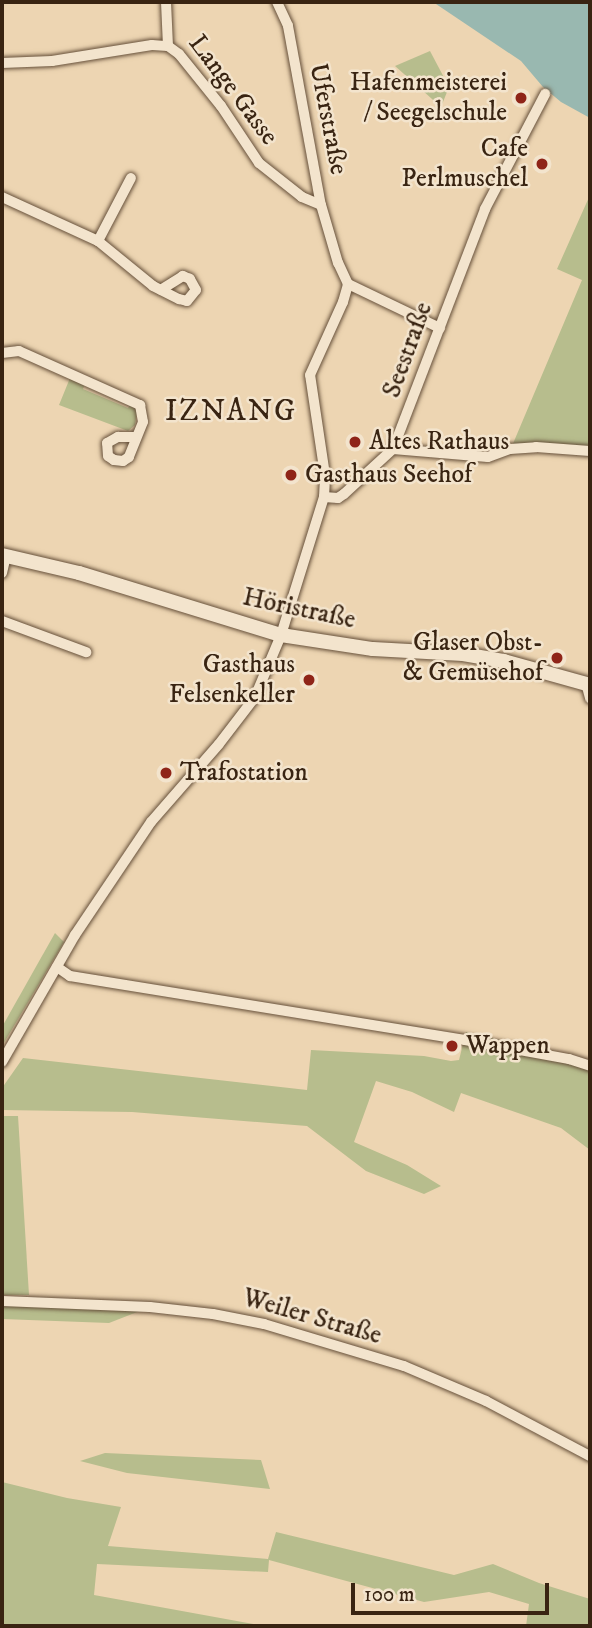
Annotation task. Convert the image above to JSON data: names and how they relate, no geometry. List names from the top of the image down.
{
  "streets": {
    "main road": ["Höristraße"],
    "street": [
      "Lange Gasse",
      "Uferstraße",
      "Seestraße",
      "Weiler Straße"
    ]
  },
  "crossings": [
    ["Lange Gasse", "Uferstraße"]
  ],
  "districts": ["IZNANG"],
  "places": [
    "Hafenmeisterei / Seegelschule",
    "Cafe Perlmuschel",
    "Altes Rathaus",
    "Gasthaus Seehof",
    "Glaser Obst- & Gemüsehof",
    "Gasthaus Felsenkeller",
    "Trafostation",
    "Wappen"
  ],
  "scale_bar": "100 m"
}
